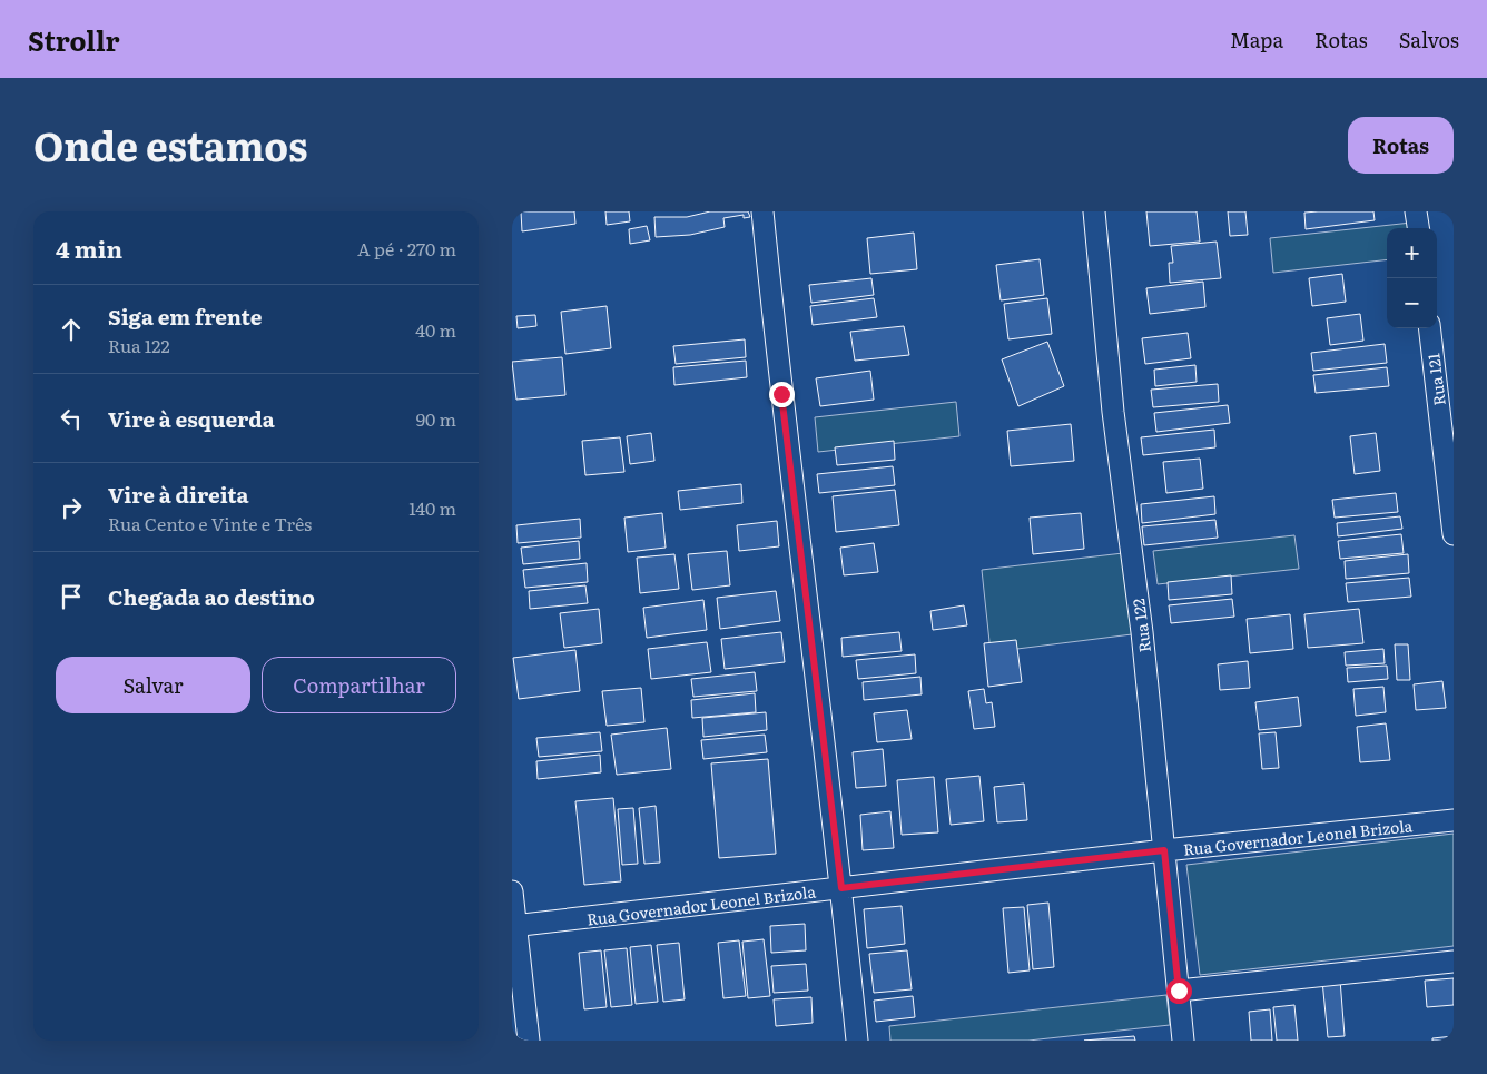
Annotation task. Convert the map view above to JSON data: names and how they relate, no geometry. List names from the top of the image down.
{
  "streets": {
    "street": ["Rua 121", "Rua 122", "Rua Governador Leonel Brizola"]
  },
  "crossings": [
    ["Rua 122", "Rua Governador Leonel Brizola"]
  ],
  "page": {
    "header": "Strollr",
    "nav": ["Mapa", "Rotas", "Salvos"],
    "title": "Onde estamos",
    "buttons": [
      "Rotas",
      ["Salvar", "Compartilhar"]
    ],
    "heading": ["4 min", "A pé · 270 m"],
    "map_buttons": ["+", "−"],
    "list": [
      ["Siga em frente", "Rua 122", "40 m"],
      ["Vire à esquerda", "90 m"],
      ["Vire à direita", "Rua Cento e Vinte e Três", "140 m"],
      "Chegada ao destino"
    ]
  }
}
